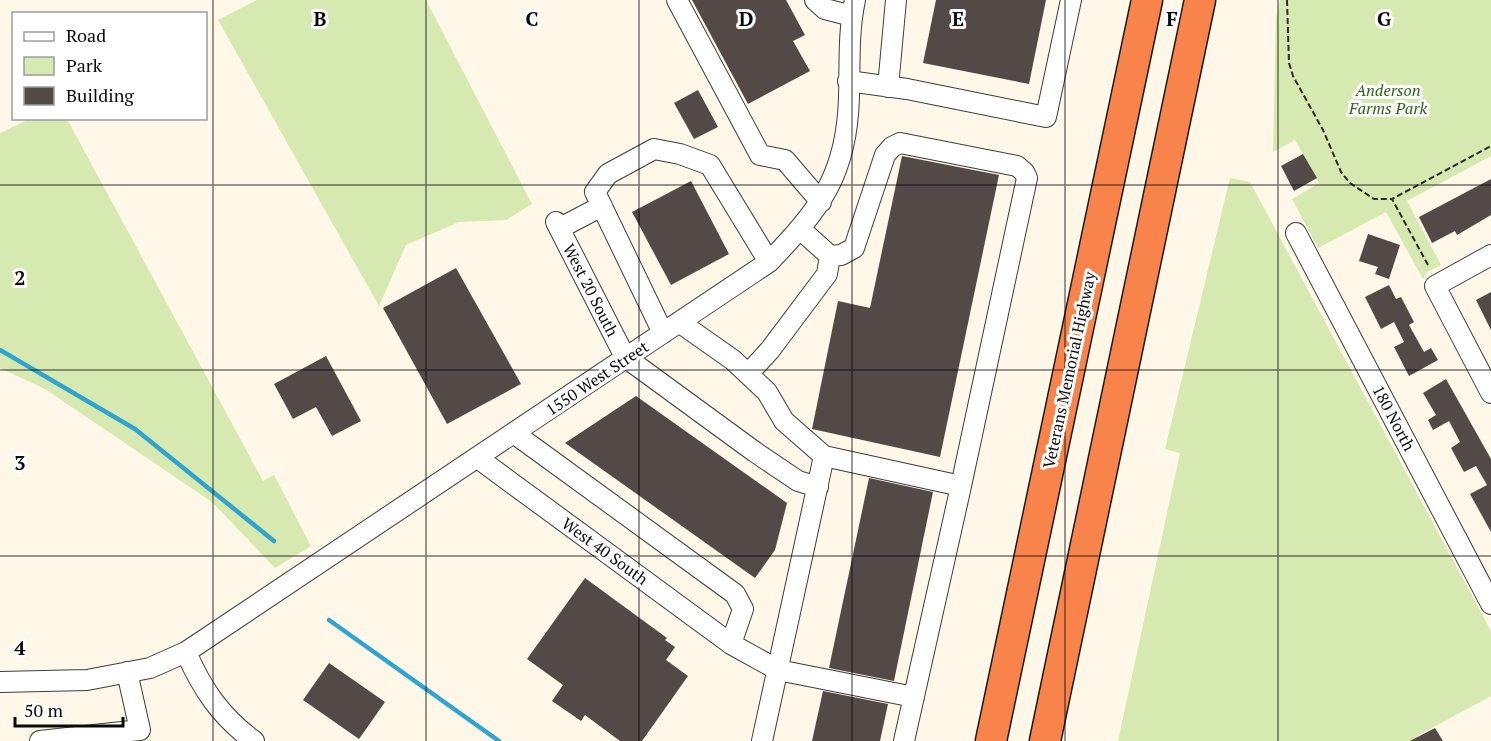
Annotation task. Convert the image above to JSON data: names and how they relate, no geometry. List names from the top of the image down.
{
  "streets": {
    "highway": ["Veterans Memorial Highway"],
    "street": [
      "West 20 South",
      "1550 West Street",
      "180 North",
      "West 40 South"
    ]
  },
  "crossings": [
    ["West 20 South", "1550 West Street"],
    ["1550 West Street", "West 40 South"]
  ],
  "parks": ["Anderson Farms Park"],
  "legend": ["Road", "Park", "Building"],
  "scale_bar": "50 m",
  "grid": {
    "columns": [
      "B",
      "C",
      "D",
      "E",
      "F",
      "G"
    ],
    "rows": ["2", "3", "4"]
  }
}
